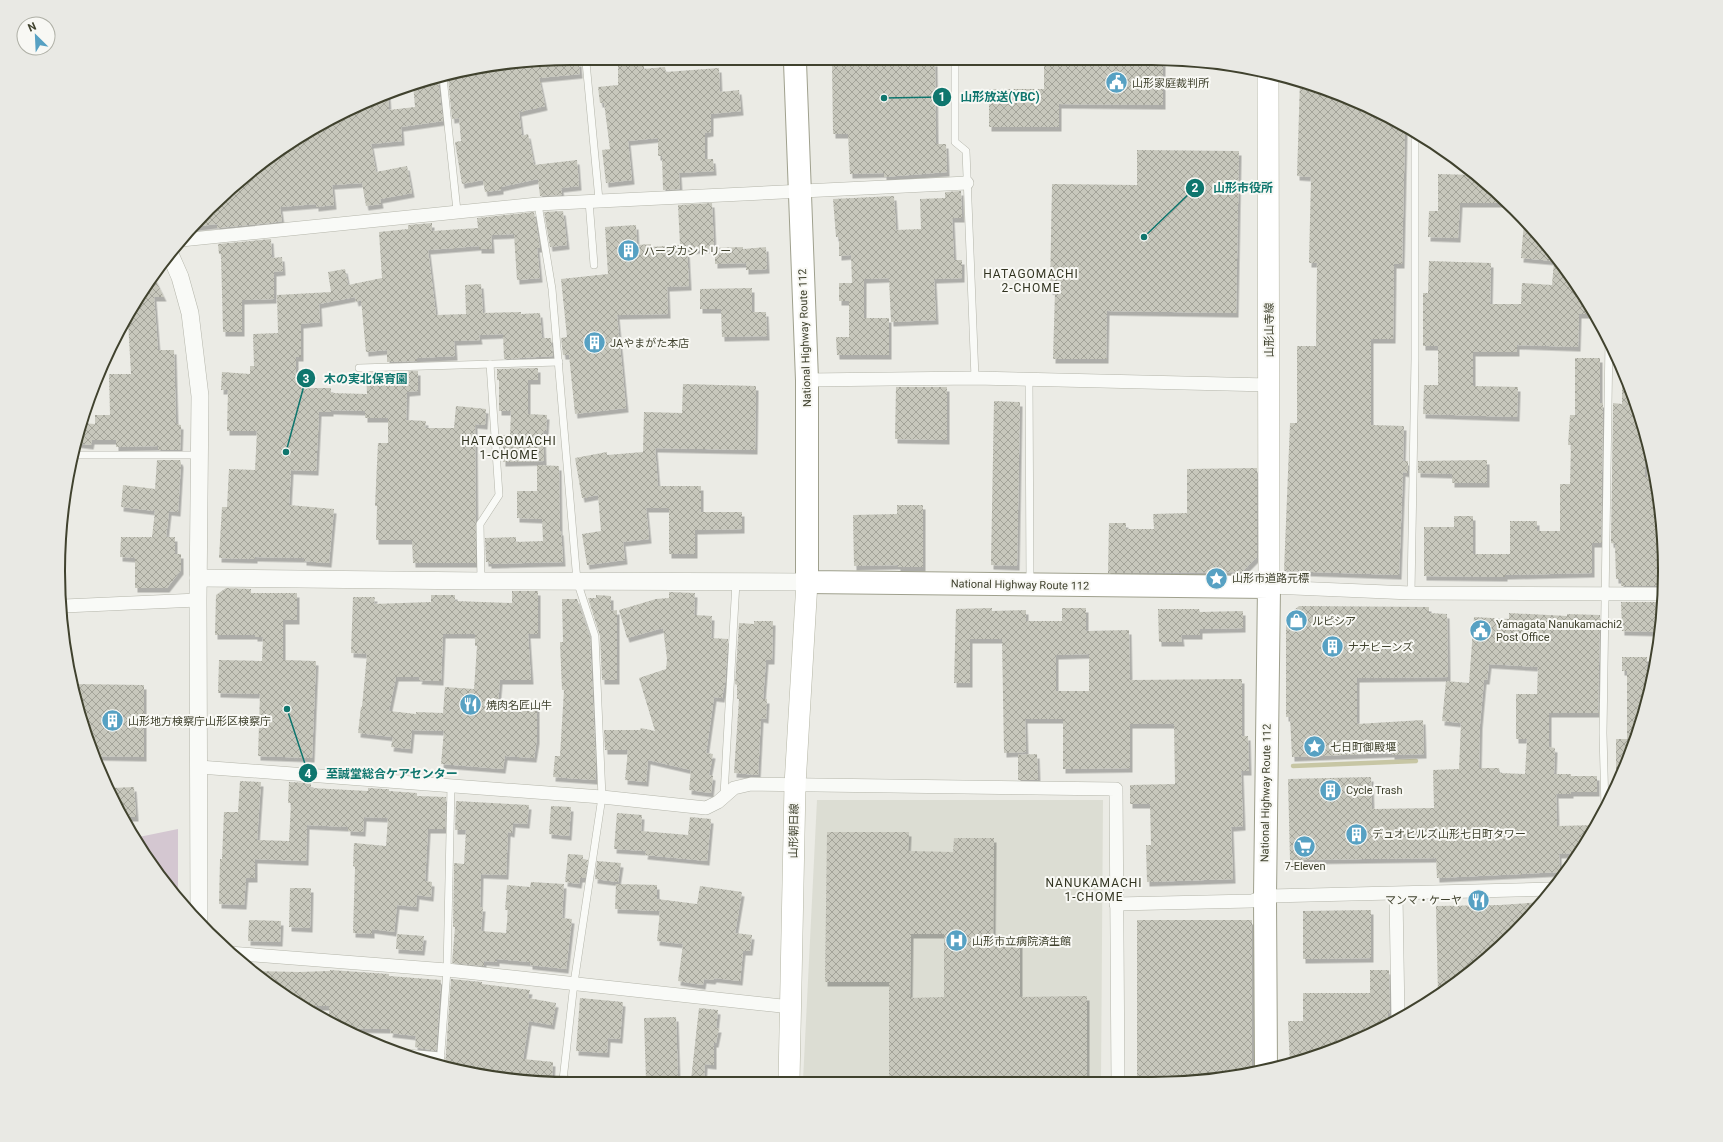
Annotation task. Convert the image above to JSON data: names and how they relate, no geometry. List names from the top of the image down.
{
  "streets": {
    "highway": ["National Highway Route 112"],
    "main road": ["山形山寺線", "山形朝日線"]
  },
  "crossings": [
    ["山形山寺線", "National Highway Route 112"],
    ["National Highway Route 112", "山形朝日線"]
  ],
  "districts": ["HATAGOMACHI 2-CHOME", "HATAGOMACHI 1-CHOME", "NANUKAMACHI 1-CHOME"],
  "places": {
    "public building": ["山形家庭裁判所", "Yamagata Nanukamachi2 Post Office"],
    "other": [
      "山形放送(YBC)",
      "山形市役所",
      "木の実北保育園",
      "至誠堂総合ケアセンター"
    ],
    "building": [
      "ハーブカントリー",
      "JAやまがた本店",
      "ナナビーンズ",
      "山形地方検察庁山形区検察庁",
      "Cycle Trash",
      "デュオヒルズ山形七日町タワー"
    ],
    "place": ["山形市道路元標", "七日町御殿堰"],
    "shop": ["ルピシア"],
    "restaurant": ["焼肉名匠山牛", "マンマ・ケーヤ"],
    "supermarket": ["7-Eleven"],
    "hospital": ["山形市立病院済生館"]
  },
  "north": "top left"
}
